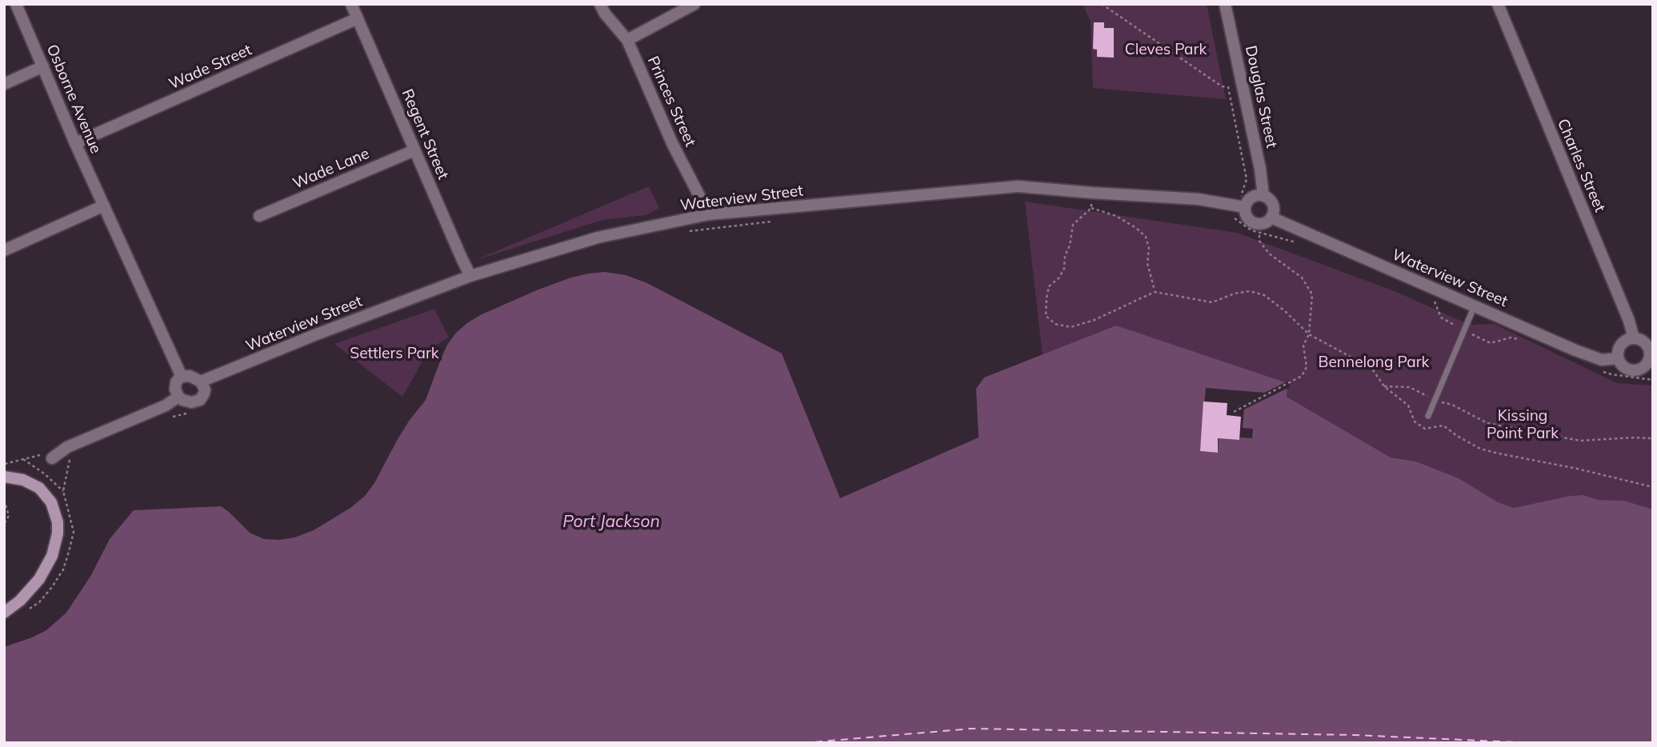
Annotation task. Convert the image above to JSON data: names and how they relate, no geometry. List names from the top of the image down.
{
  "streets": {
    "street": [
      "Wade Street",
      "Douglas Street",
      "Osborne Avenue",
      "Princes Street",
      "Regent Street",
      "Charles Street",
      "Wade Lane",
      "Waterview Street"
    ]
  },
  "crossings": [
    ["Wade Street", "Osborne Avenue"],
    ["Wade Street", "Regent Street"],
    ["Douglas Street", "Waterview Street"],
    ["Osborne Avenue", "Waterview Street"],
    ["Princes Street", "Waterview Street"],
    ["Regent Street", "Wade Lane"],
    ["Regent Street", "Waterview Street"],
    ["Charles Street", "Waterview Street"]
  ],
  "water": ["Port Jackson"],
  "parks": [
    "Cleves Park",
    "Settlers Park",
    "Bennelong Park",
    "Kissing Point Park"
  ]
}
